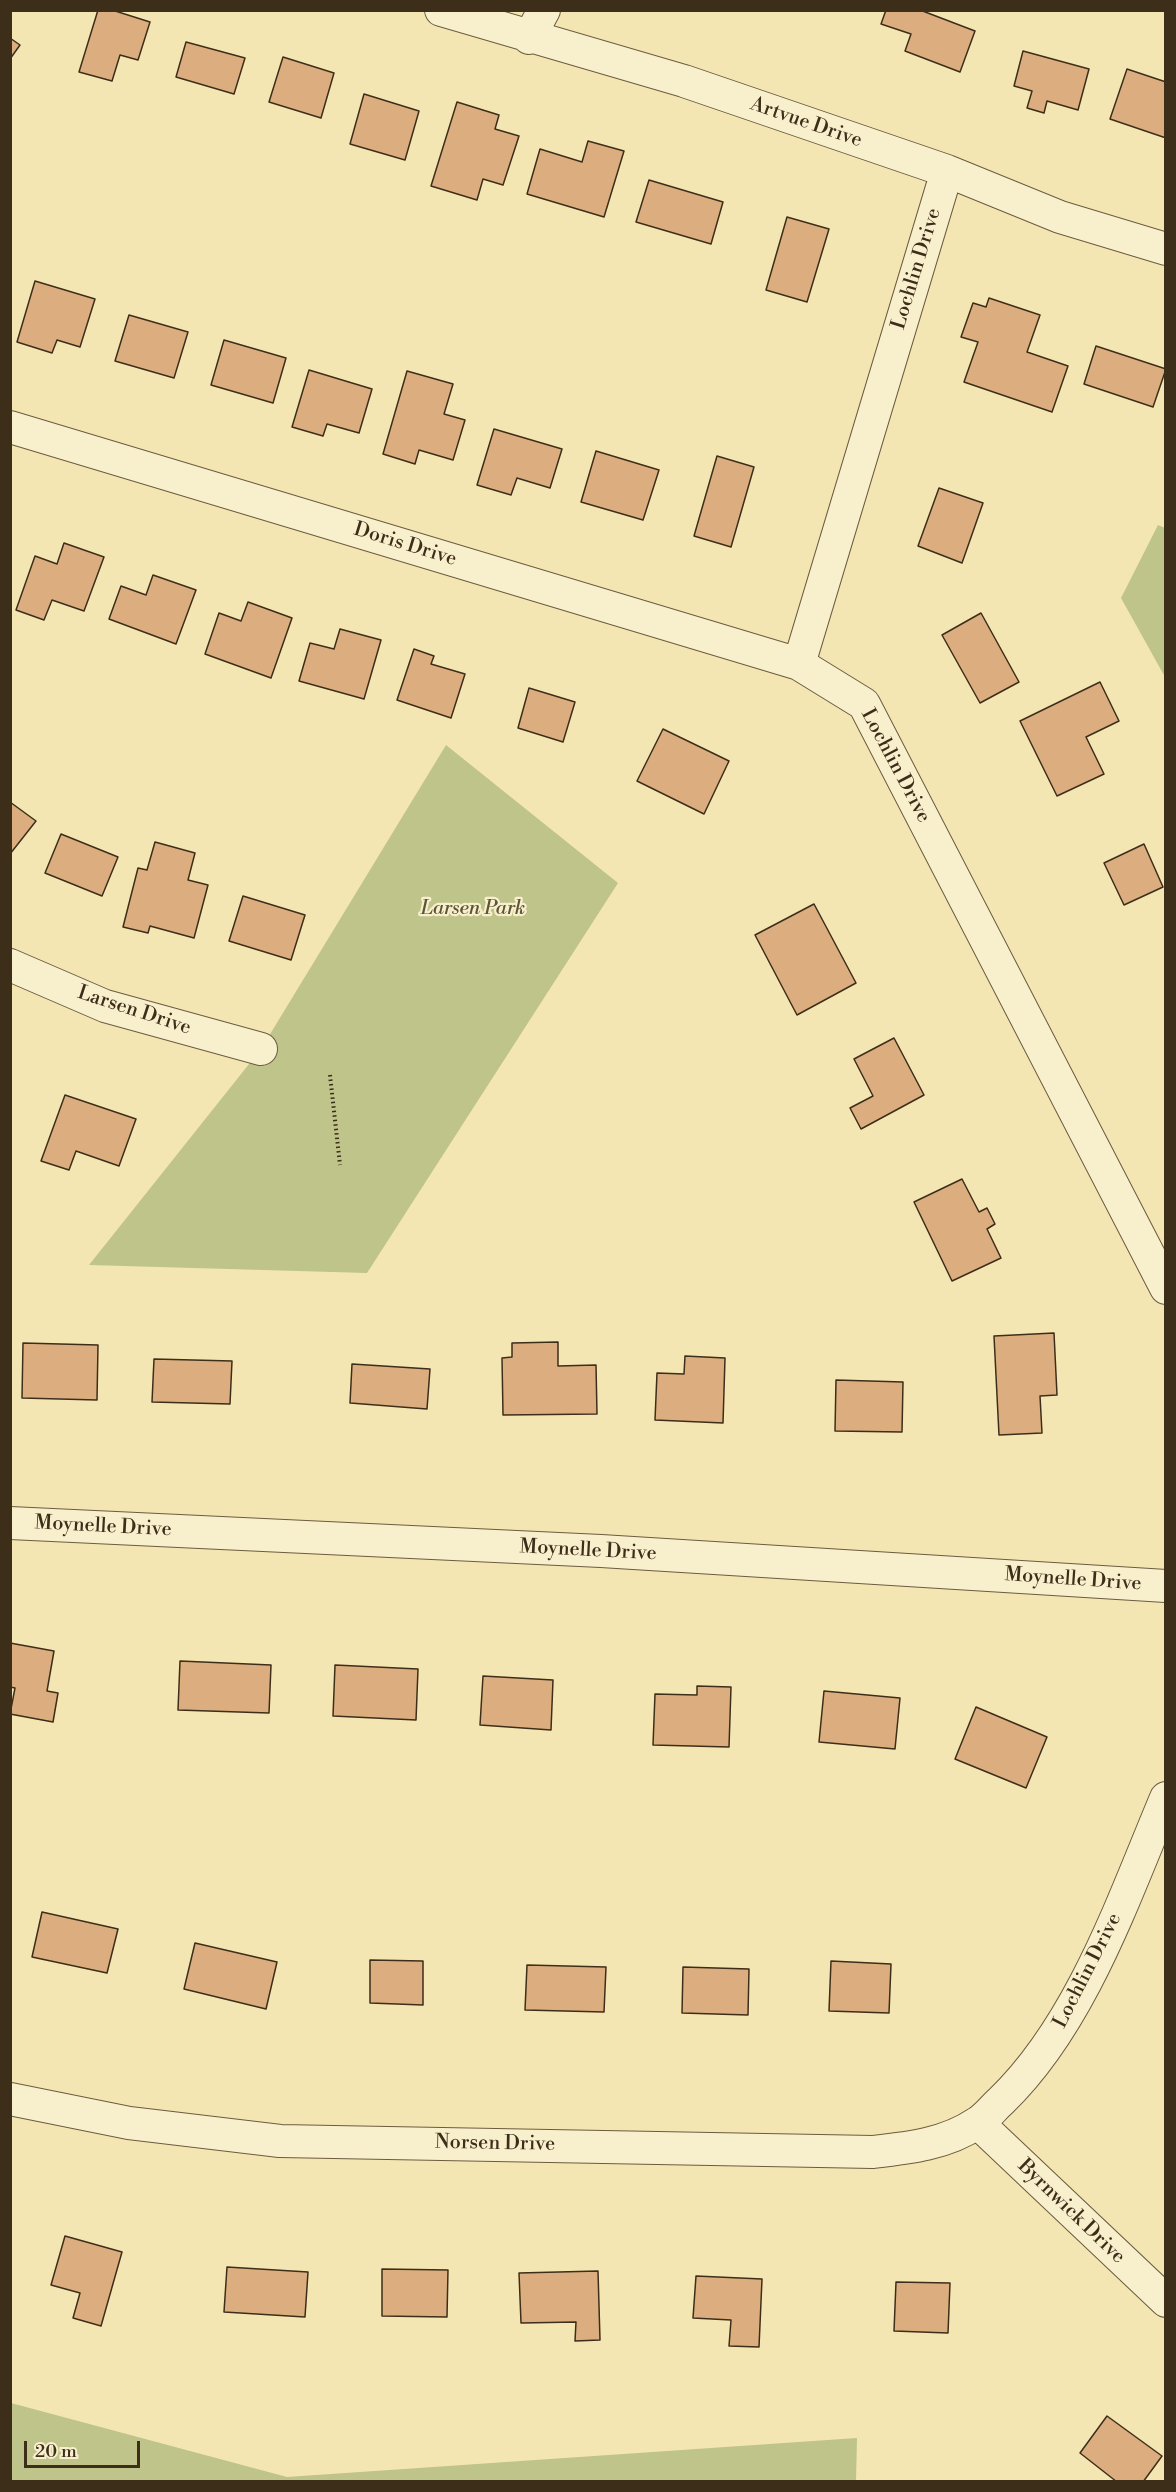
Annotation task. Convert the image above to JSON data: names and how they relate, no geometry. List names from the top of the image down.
{
  "streets": {
    "street": [
      "Artvue Drive",
      "Lochlin Drive",
      "Doris Drive",
      "Larsen Drive",
      "Moynelle Drive",
      "Norsen Drive",
      "Byrnwick Drive"
    ]
  },
  "crossings": [
    ["Artvue Drive", "Lochlin Drive"],
    ["Lochlin Drive", "Doris Drive"],
    ["Lochlin Drive", "Norsen Drive"],
    ["Lochlin Drive", "Byrnwick Drive"],
    ["Norsen Drive", "Byrnwick Drive"]
  ],
  "parks": ["Larsen Park"],
  "scale_bar": "20 m"
}
